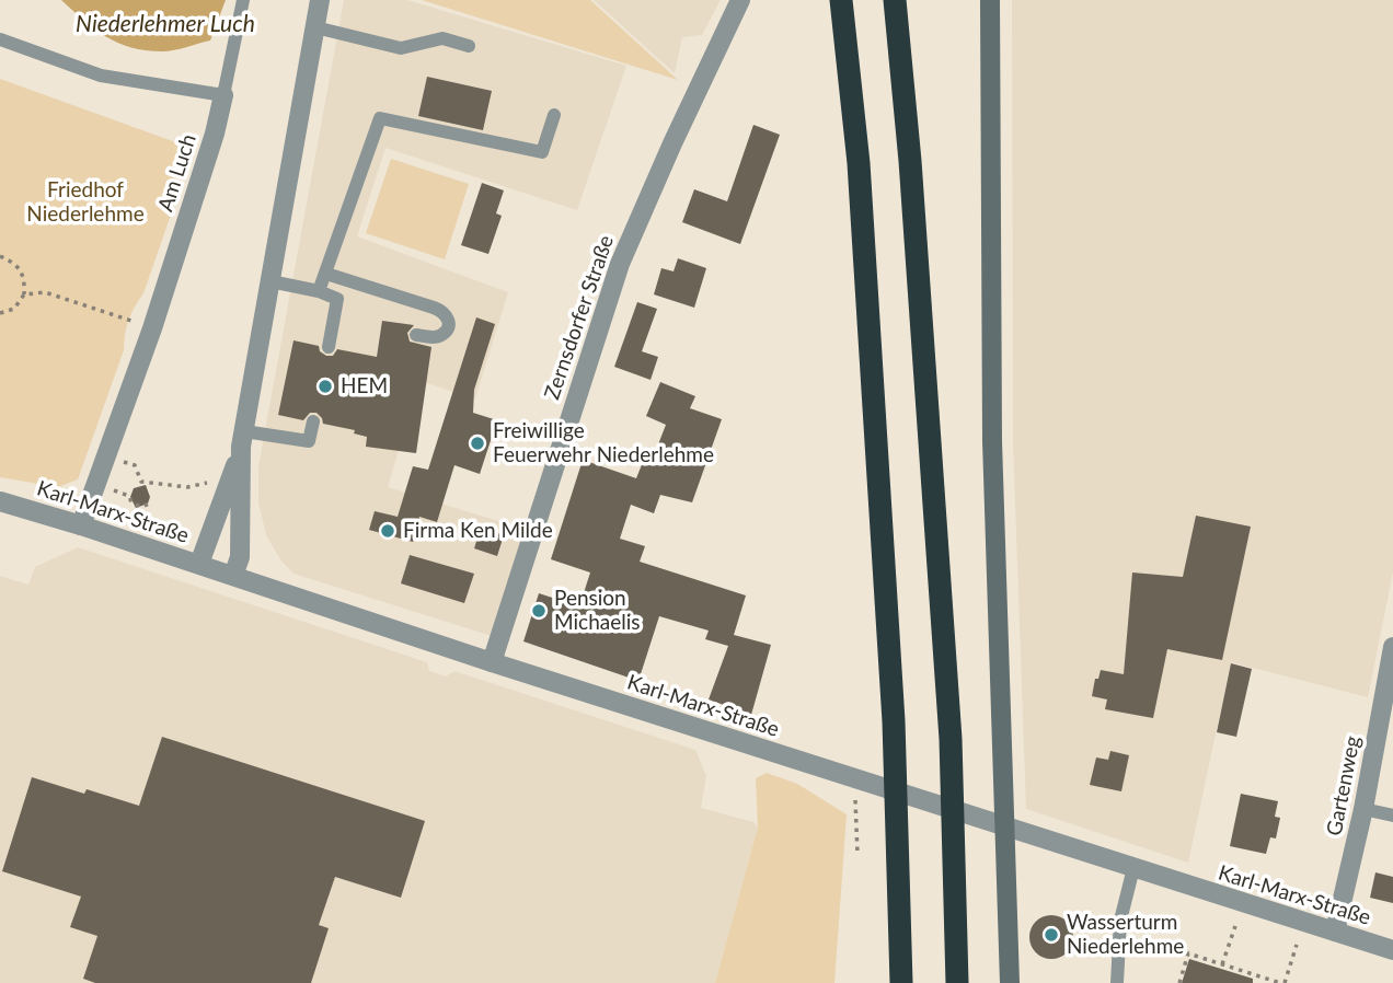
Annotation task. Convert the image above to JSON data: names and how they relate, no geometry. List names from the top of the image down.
{
  "streets": {
    "street": [
      "Am Luch",
      "Zernsdorfer Straße",
      "Karl-Marx-Straße",
      "Gartenweg"
    ]
  },
  "crossings": [
    ["Am Luch", "Karl-Marx-Straße"],
    ["Zernsdorfer Straße", "Karl-Marx-Straße"],
    ["Karl-Marx-Straße", "Gartenweg"]
  ],
  "water": ["Niederlehmer Luch"],
  "parks": ["Friedhof Niederlehme"],
  "places": [
    "HEM",
    "Freiwillige Feuerwehr Niederlehme",
    "Firma Ken Milde",
    "Pension Michaelis",
    "Wasserturm Niederlehme"
  ]
}
